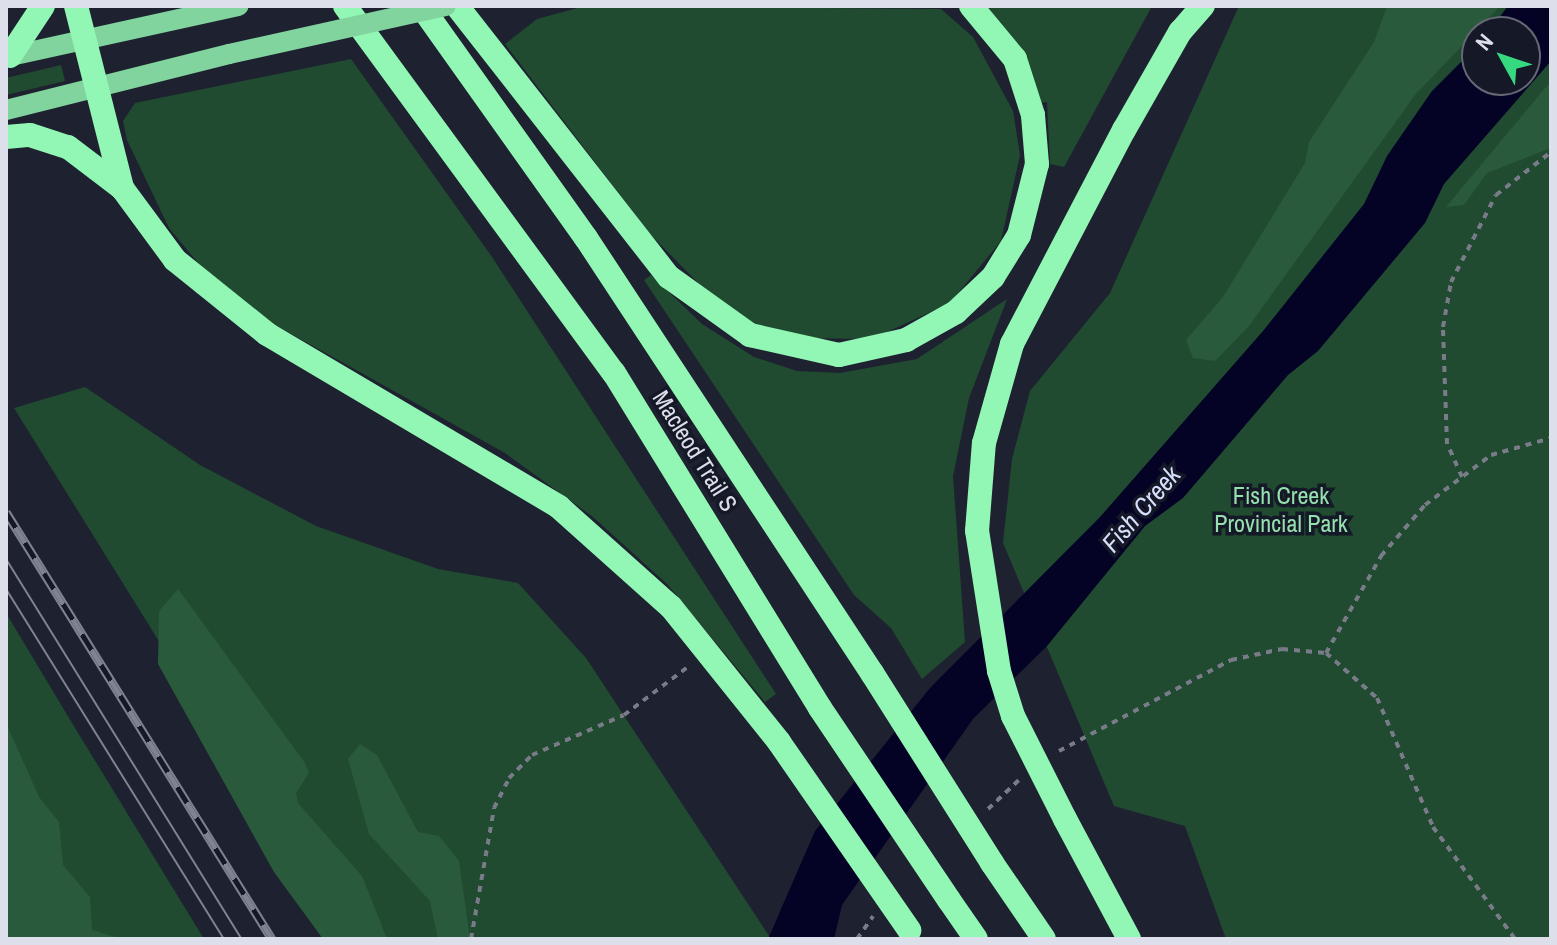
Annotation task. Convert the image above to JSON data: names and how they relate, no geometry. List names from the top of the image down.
{
  "streets": {
    "highway": ["Macleod Trail S"]
  },
  "water": ["Fish Creek"],
  "parks": ["Fish Creek Provincial Park"],
  "north": "top left"
}
